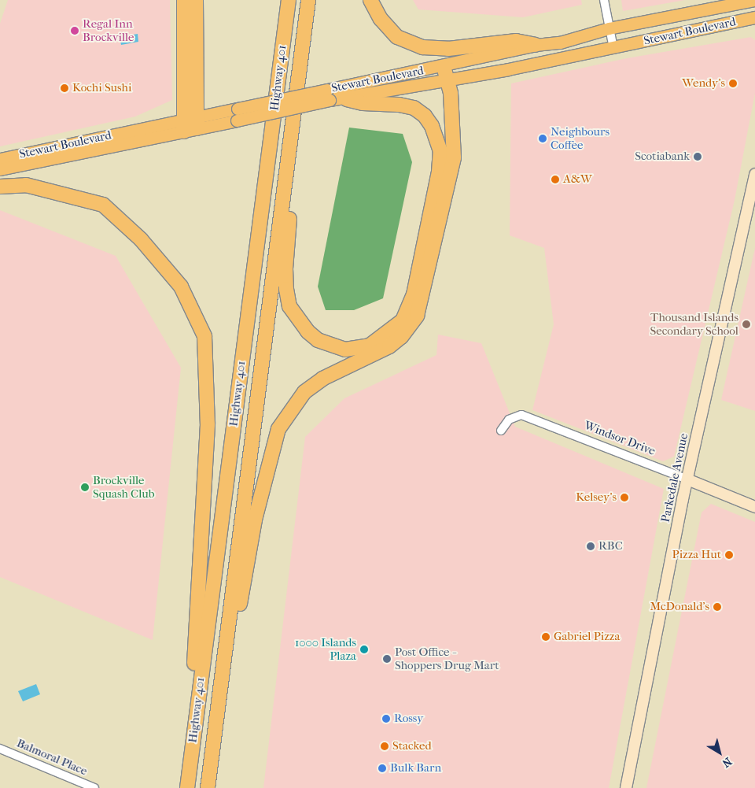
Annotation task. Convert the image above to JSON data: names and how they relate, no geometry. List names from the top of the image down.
{
  "streets": {
    "highway": ["Highway 401"],
    "main road": ["Stewart Boulevard", "Windsor Drive", "Parkedale Avenue"],
    "street": ["Balmoral Place"]
  },
  "crossings": [
    ["Windsor Drive", "Parkedale Avenue"]
  ],
  "places": [
    "Regal Inn Brockville",
    "Wendy's",
    "Kochi Sushi",
    "Neighbours Coffee",
    "Scotiabank",
    "A&W",
    "Thousand Islands Secondary School",
    "Brockville Squash Club",
    "Kelsey's",
    "RBC",
    "Pizza Hut",
    "McDonald's",
    "Gabriel Pizza",
    "1000 Islands Plaza",
    "Post Office - Shoppers Drug Mart",
    "Rossy",
    "Stacked",
    "Bulk Barn"
  ],
  "north": "bottom right"
}
